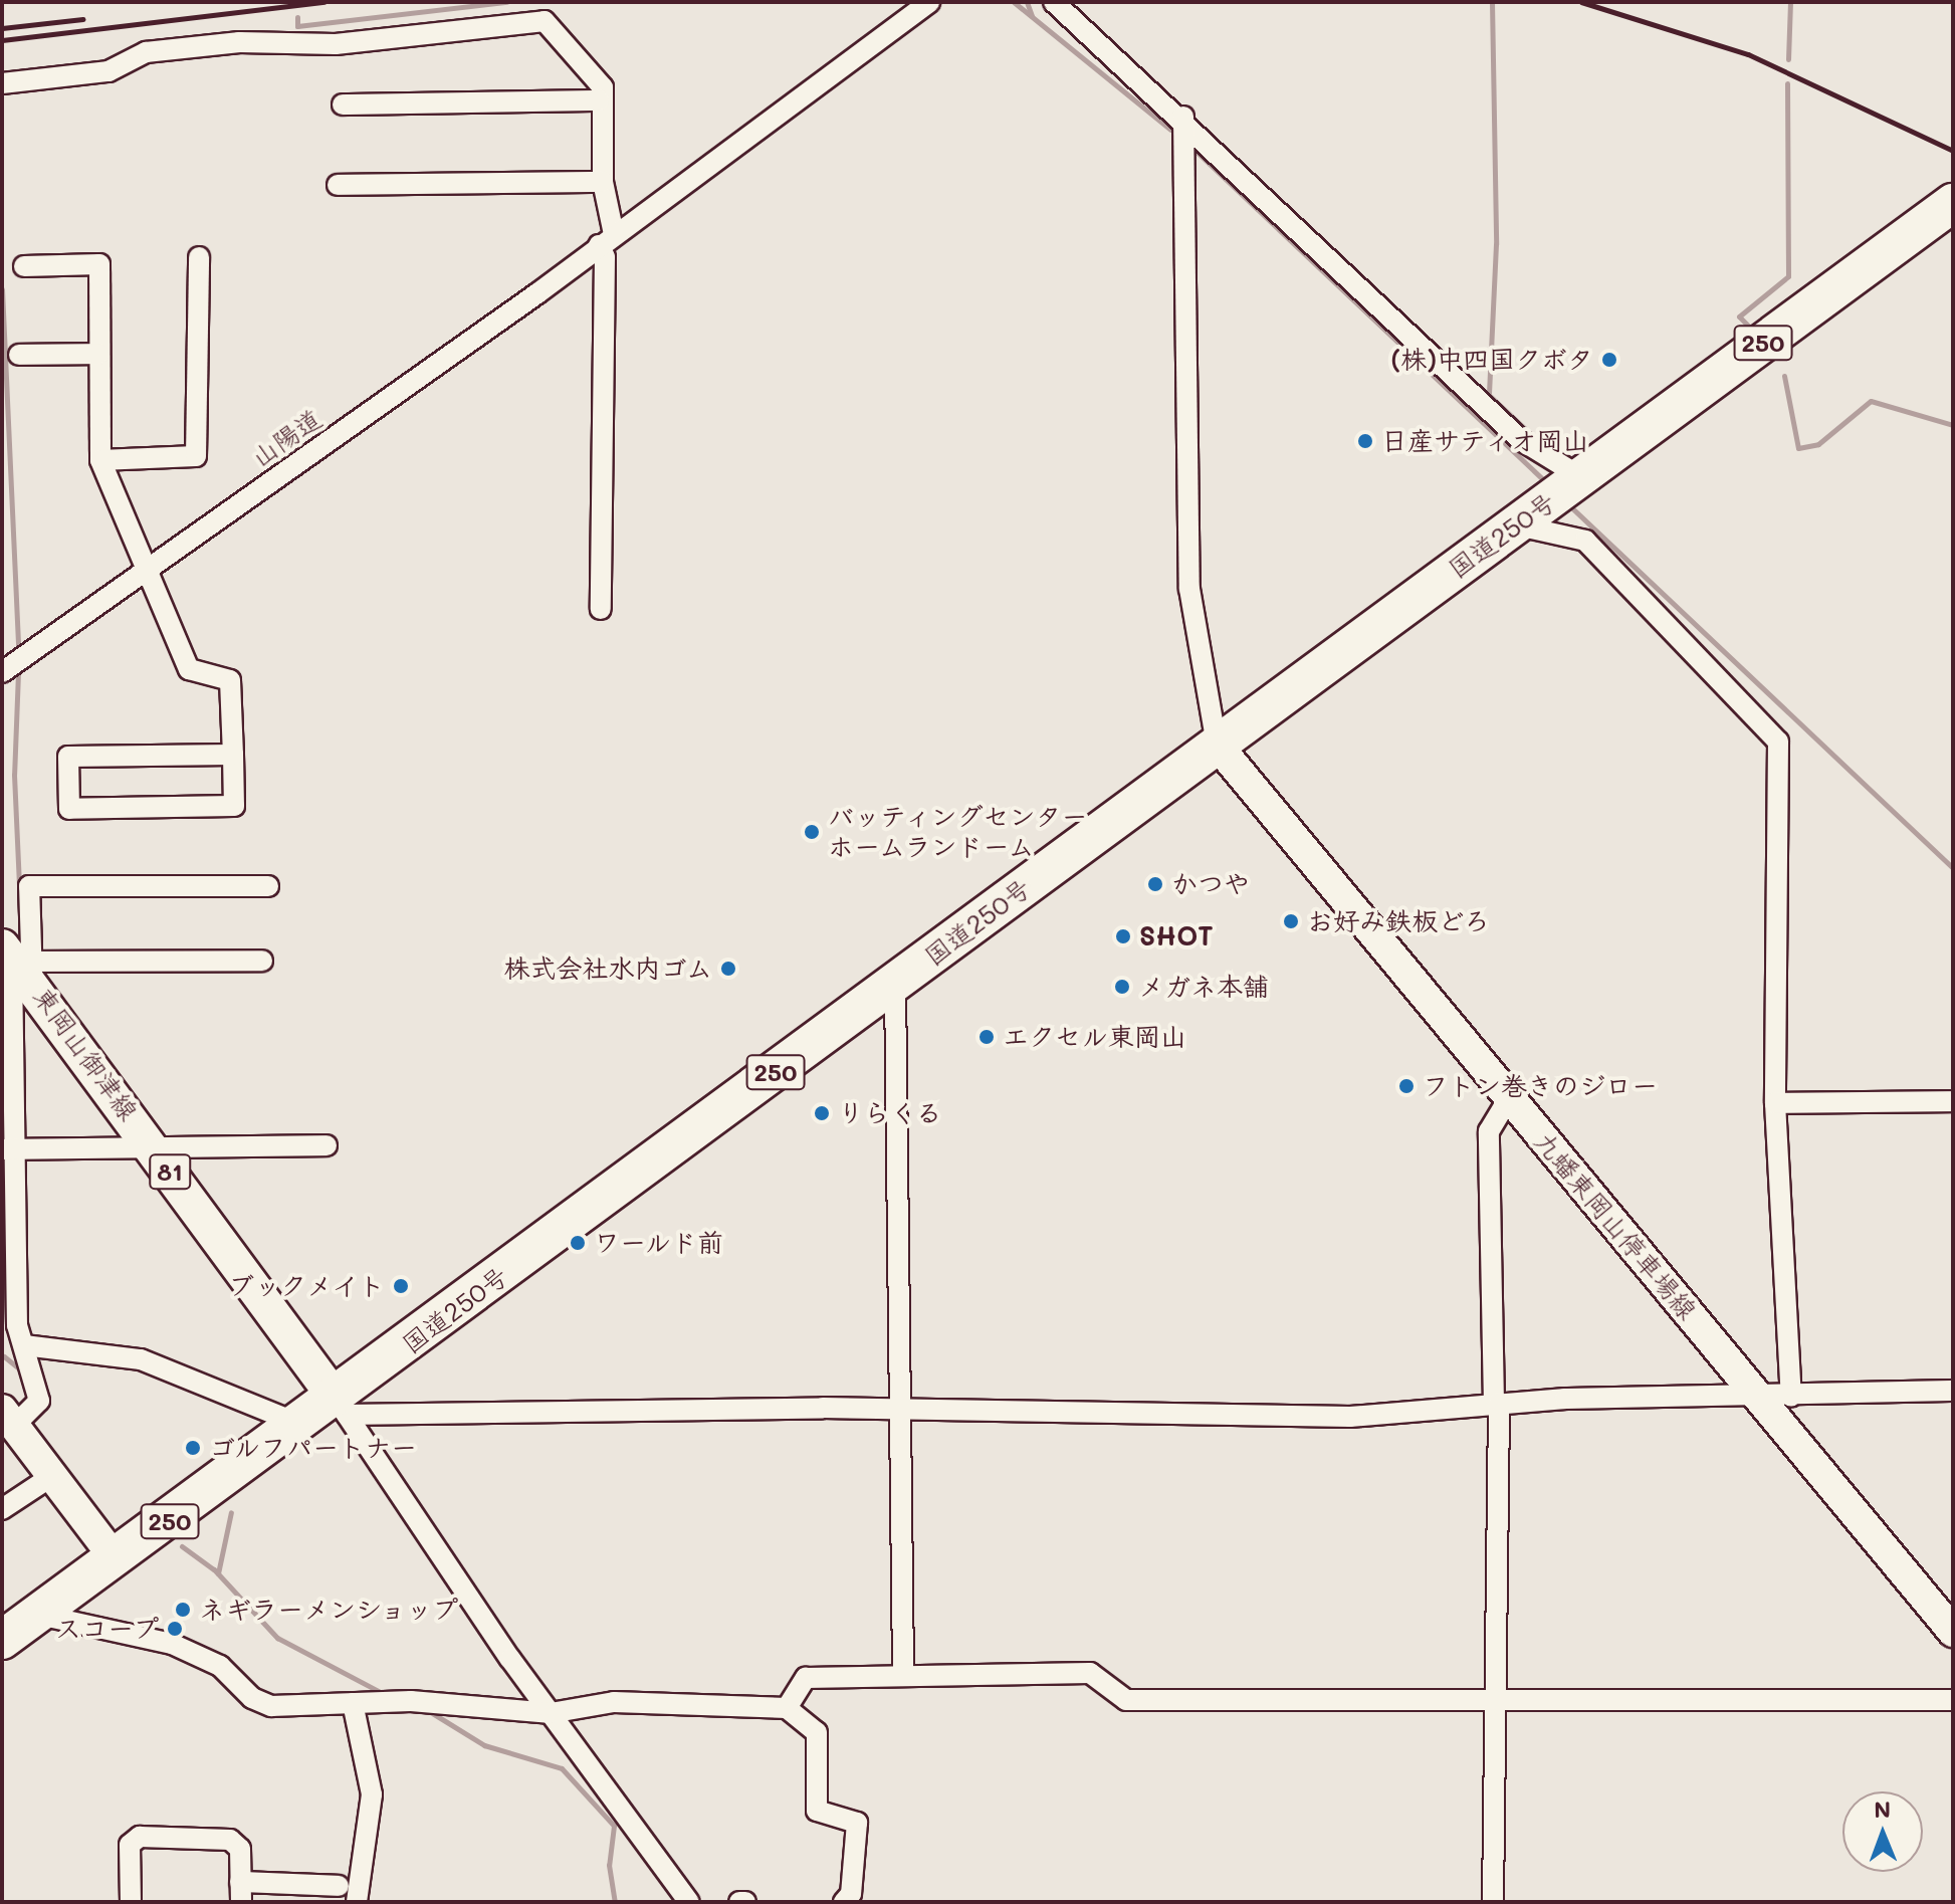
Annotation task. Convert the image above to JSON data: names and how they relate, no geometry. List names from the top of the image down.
{
  "streets": {
    "highway": ["250", "国道250号"],
    "main road": ["東岡山御津線", "81", "九蟠東岡山停車場線"],
    "street": ["山陽道"]
  },
  "crossings": [
    ["国道250号", "東岡山御津線"],
    ["国道250号", "九蟠東岡山停車場線"]
  ],
  "places": [
    "(株)中四国クボタ",
    "日産サティオ岡山",
    "バッティングセンター ホームランドーム",
    "かつや",
    "お好み鉄板どろ",
    "SHOT",
    "株式会社水内ゴム",
    "メガネ本舗",
    "エクセル東岡山",
    "フトン巻きのジロー",
    "りらくる",
    "ワールド前",
    "ブックメイト",
    "ゴルフパートナー",
    "ネギラーメンショップ",
    "スコープ"
  ],
  "north": "top"
}
